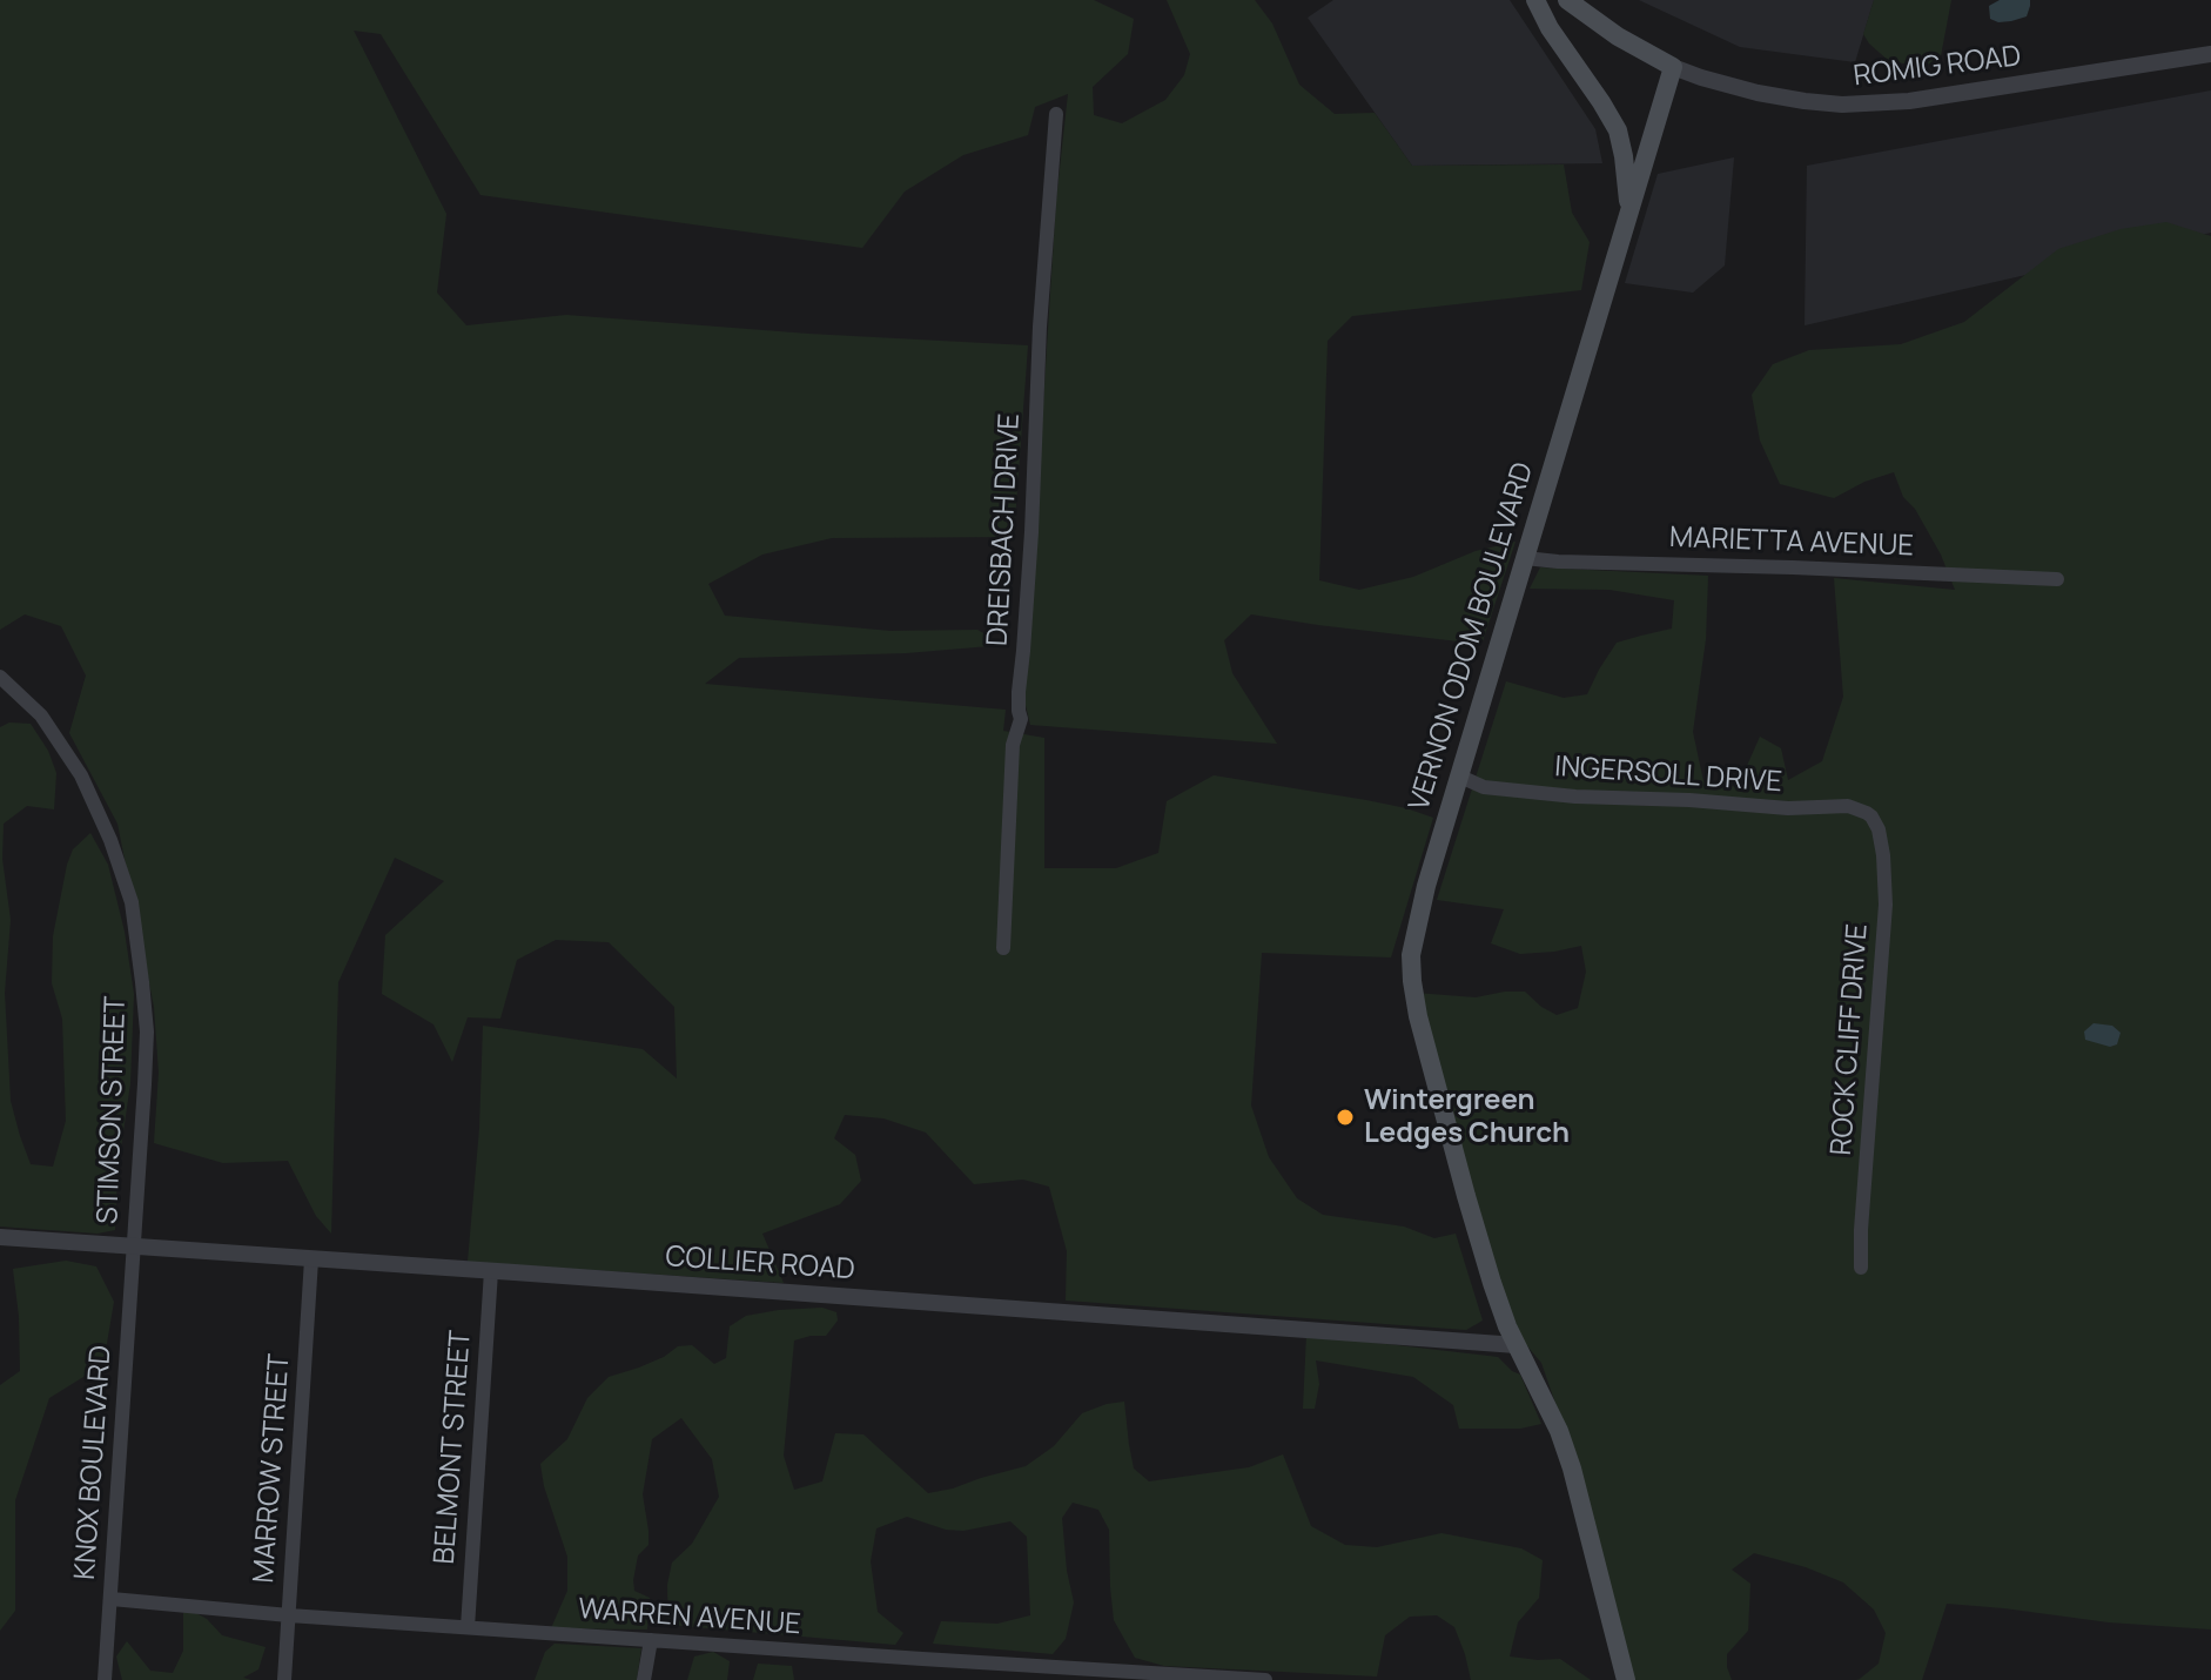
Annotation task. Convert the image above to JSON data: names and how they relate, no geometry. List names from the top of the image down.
{
  "streets": {
    "main road": ["VERNON ODOM BOULEVARD"],
    "street": [
      "ROMIG ROAD",
      "DREISBACH DRIVE",
      "MARIETTA AVENUE",
      "INGERSOLL DRIVE",
      "ROCK CLIFF DRIVE",
      "STIMSON STREET",
      "COLLIER ROAD",
      "BELMONT STREET",
      "KNOX BOULEVARD",
      "MARROW STREET",
      "WARREN AVENUE"
    ]
  },
  "crossings": [
    ["ROMIG ROAD", "VERNON ODOM BOULEVARD"],
    ["MARIETTA AVENUE", "VERNON ODOM BOULEVARD"],
    ["VERNON ODOM BOULEVARD", "INGERSOLL DRIVE"],
    ["VERNON ODOM BOULEVARD", "COLLIER ROAD"],
    ["INGERSOLL DRIVE", "ROCK CLIFF DRIVE"],
    ["STIMSON STREET", "COLLIER ROAD"],
    ["STIMSON STREET", "KNOX BOULEVARD"],
    ["COLLIER ROAD", "BELMONT STREET"],
    ["COLLIER ROAD", "KNOX BOULEVARD"],
    ["COLLIER ROAD", "MARROW STREET"],
    ["BELMONT STREET", "WARREN AVENUE"],
    ["KNOX BOULEVARD", "WARREN AVENUE"],
    ["MARROW STREET", "WARREN AVENUE"]
  ],
  "places": ["Wintergreen Ledges Church"]
}
